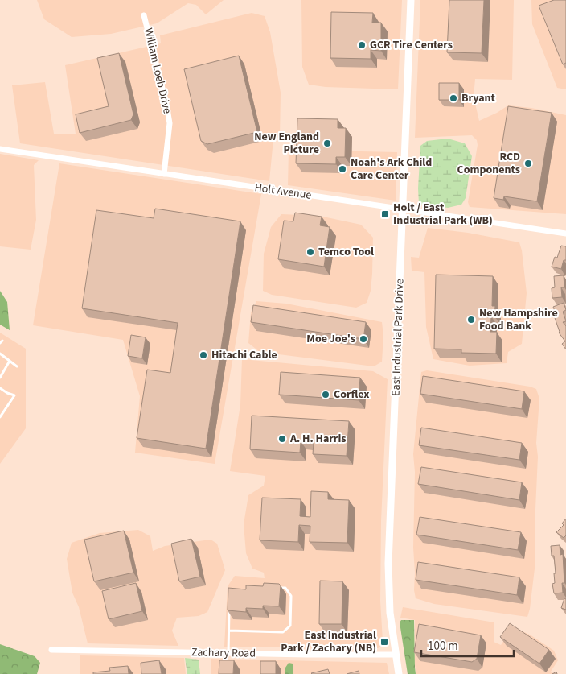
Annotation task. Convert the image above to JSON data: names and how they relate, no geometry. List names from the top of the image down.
{
  "streets": {
    "street": [
      "William Loeb Drive",
      "Holt Avenue",
      "East Industrial Park Drive",
      "Zachary Road"
    ]
  },
  "crossings": [
    ["William Loeb Drive", "Holt Avenue"],
    ["Holt Avenue", "East Industrial Park Drive"],
    ["East Industrial Park Drive", "Zachary Road"]
  ],
  "places": {
    "other": [
      "GCR Tire Centers",
      "Bryant",
      "New England Picture",
      "RCD Components",
      "Noah's Ark Child Care Center",
      "Temco Tool",
      "New Hampshire Food Bank",
      "Moe Joe's",
      "Hitachi Cable",
      "Corflex",
      "A. H. Harris"
    ],
    "transit": ["Holt / East Industrial Park (WB)", "East Industrial Park / Zachary (NB)"]
  },
  "scale_bar": "100 m"
}
